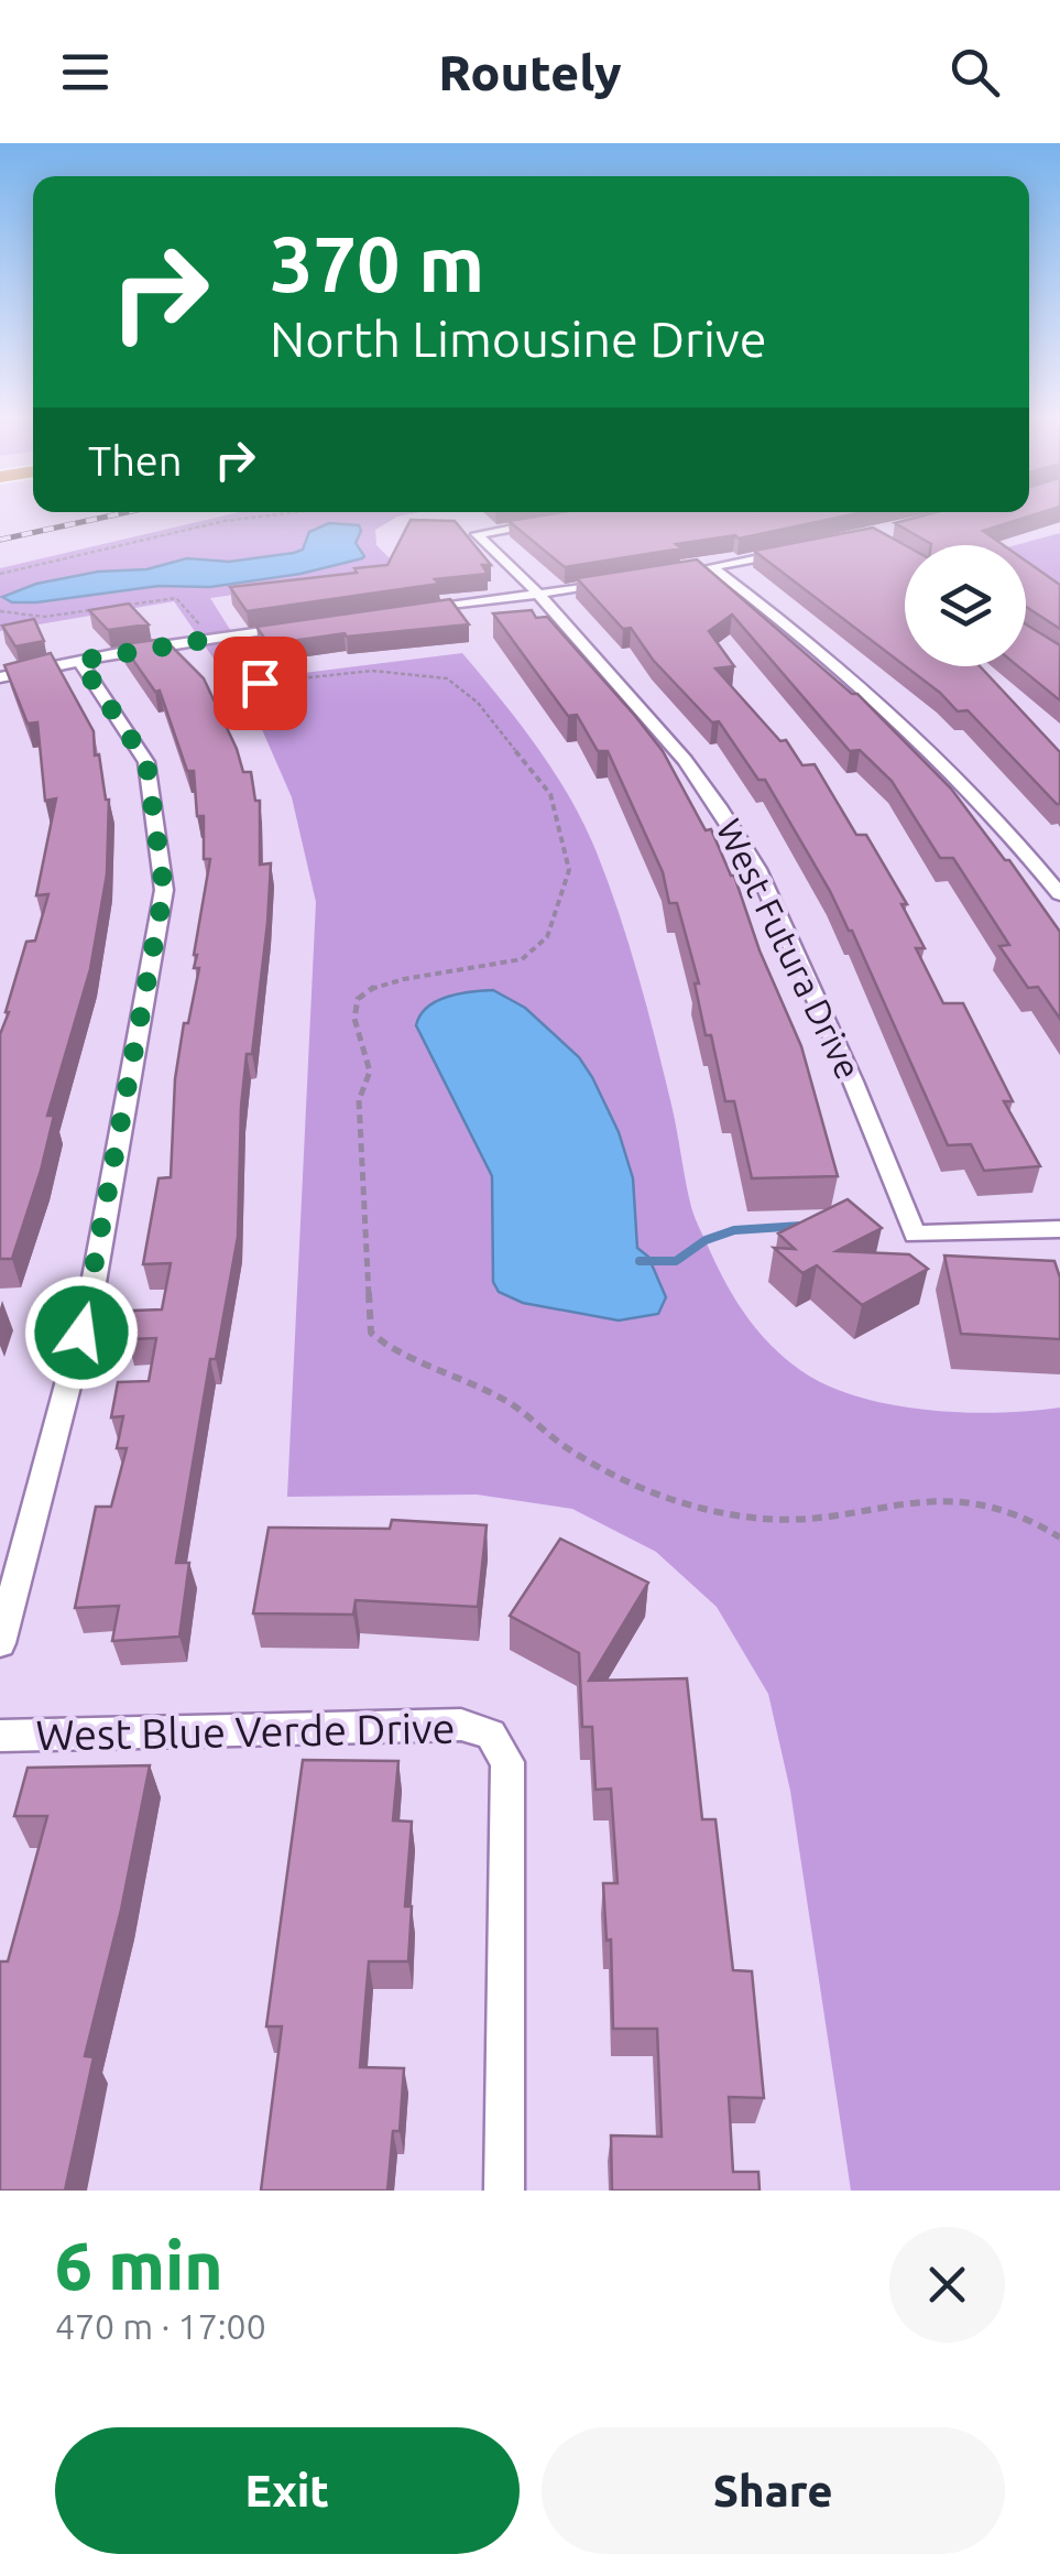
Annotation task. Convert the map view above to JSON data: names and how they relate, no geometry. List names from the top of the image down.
{
  "streets": {
    "street": ["West Futura Drive", "West Blue Verde Drive"]
  },
  "page": {
    "header": "Routely",
    "turn": ["370 m", "North Limousine Drive"],
    "then": "Then",
    "heading": ["6 min", "470 m · 17:00"],
    "buttons": ["Exit", "Share"]
  }
}
